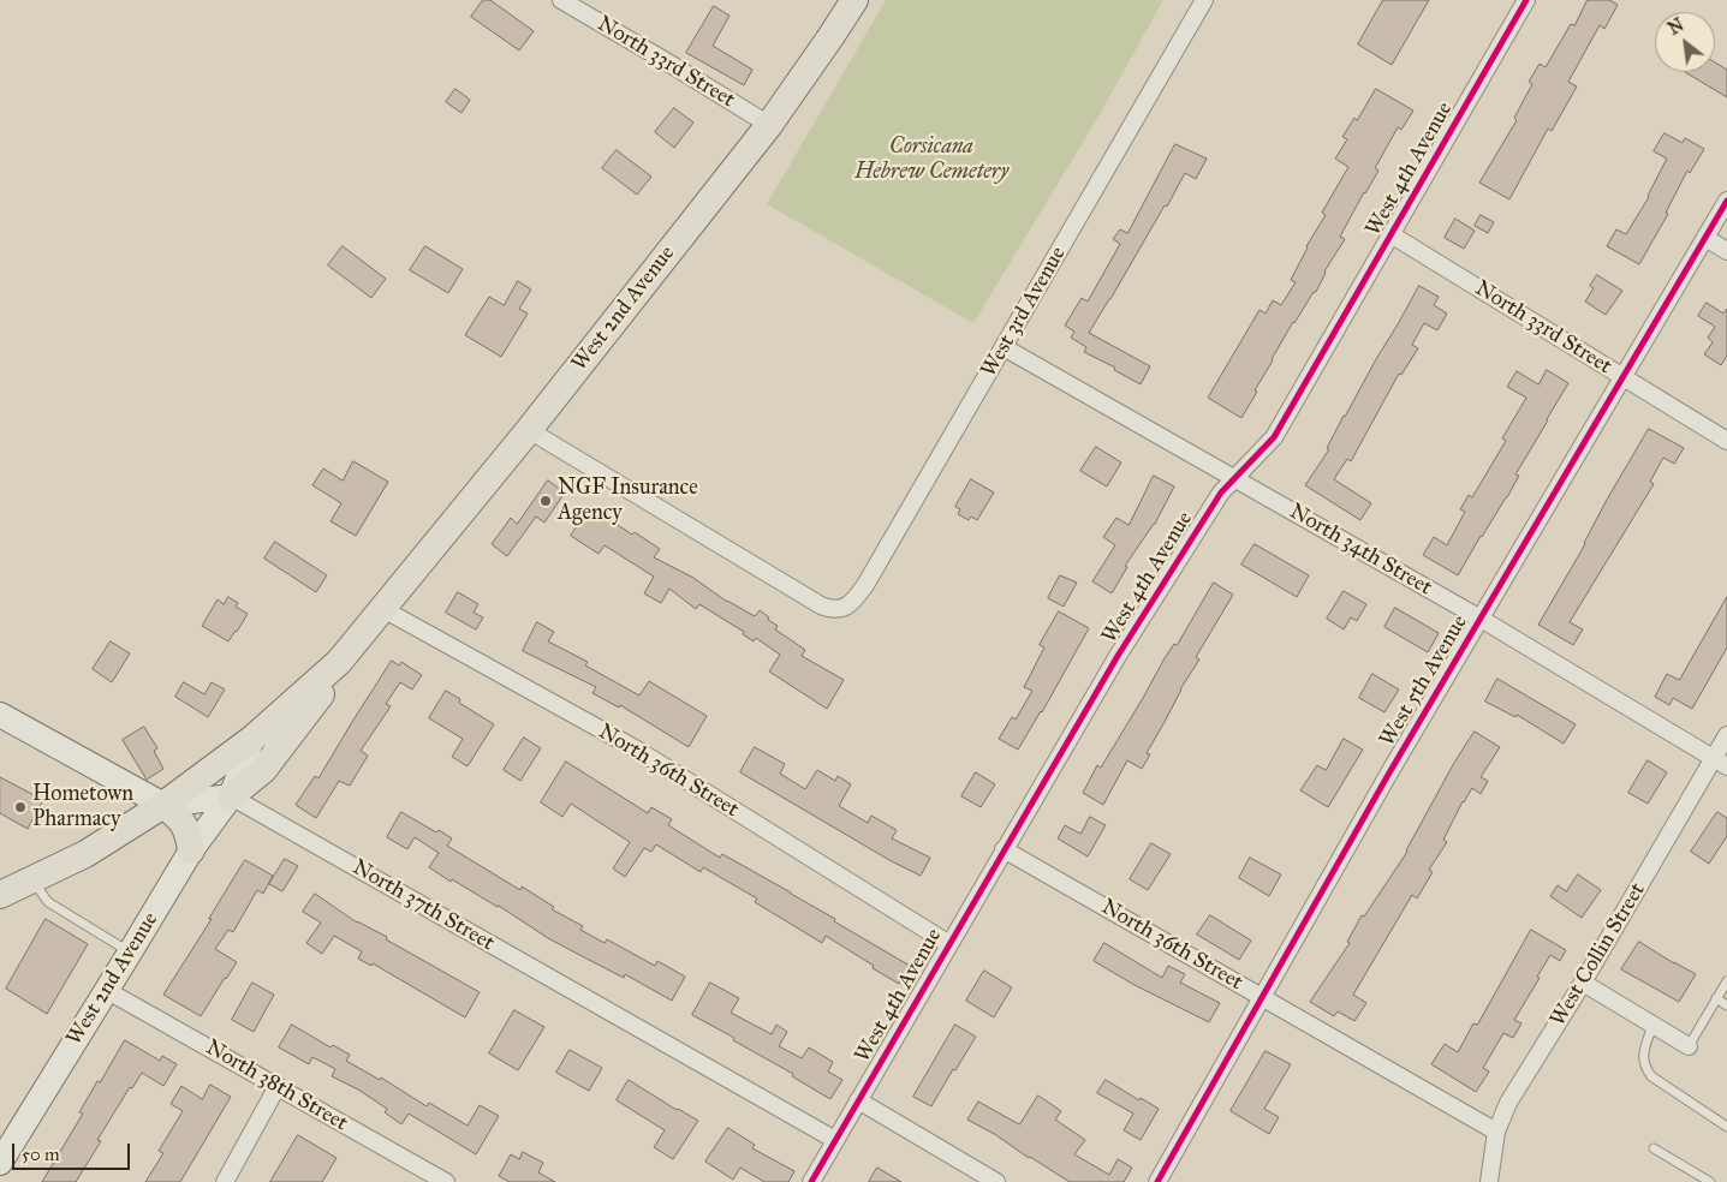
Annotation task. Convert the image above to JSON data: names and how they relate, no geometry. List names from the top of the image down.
{
  "streets": {
    "main road": ["West 2nd Avenue"],
    "street": [
      "North 33rd Street",
      "West 4th Avenue",
      "West 3rd Avenue",
      "North 34th Street",
      "West 5th Avenue",
      "North 36th Street",
      "North 37th Street",
      "West Collin Street",
      "North 38th Street"
    ]
  },
  "crossings": [
    ["North 33rd Street", "West 4th Avenue"],
    ["North 33rd Street", "West 2nd Avenue"],
    ["North 33rd Street", "West 5th Avenue"],
    ["West 4th Avenue", "North 34th Street"],
    ["West 4th Avenue", "North 36th Street"],
    ["West 4th Avenue", "North 37th Street"],
    ["West 2nd Avenue", "West 3rd Avenue"],
    ["West 2nd Avenue", "North 36th Street"],
    ["West 2nd Avenue", "North 37th Street"],
    ["West 2nd Avenue", "North 38th Street"],
    ["West 3rd Avenue", "North 34th Street"],
    ["North 34th Street", "West 5th Avenue"],
    ["North 34th Street", "West Collin Street"],
    ["West 5th Avenue", "North 36th Street"],
    ["North 36th Street", "West Collin Street"]
  ],
  "parks": ["Corsicana Hebrew Cemetery"],
  "places": ["NGF Insurance Agency", "Hometown Pharmacy"],
  "scale_bar": "50 m",
  "north": "top left"
}
